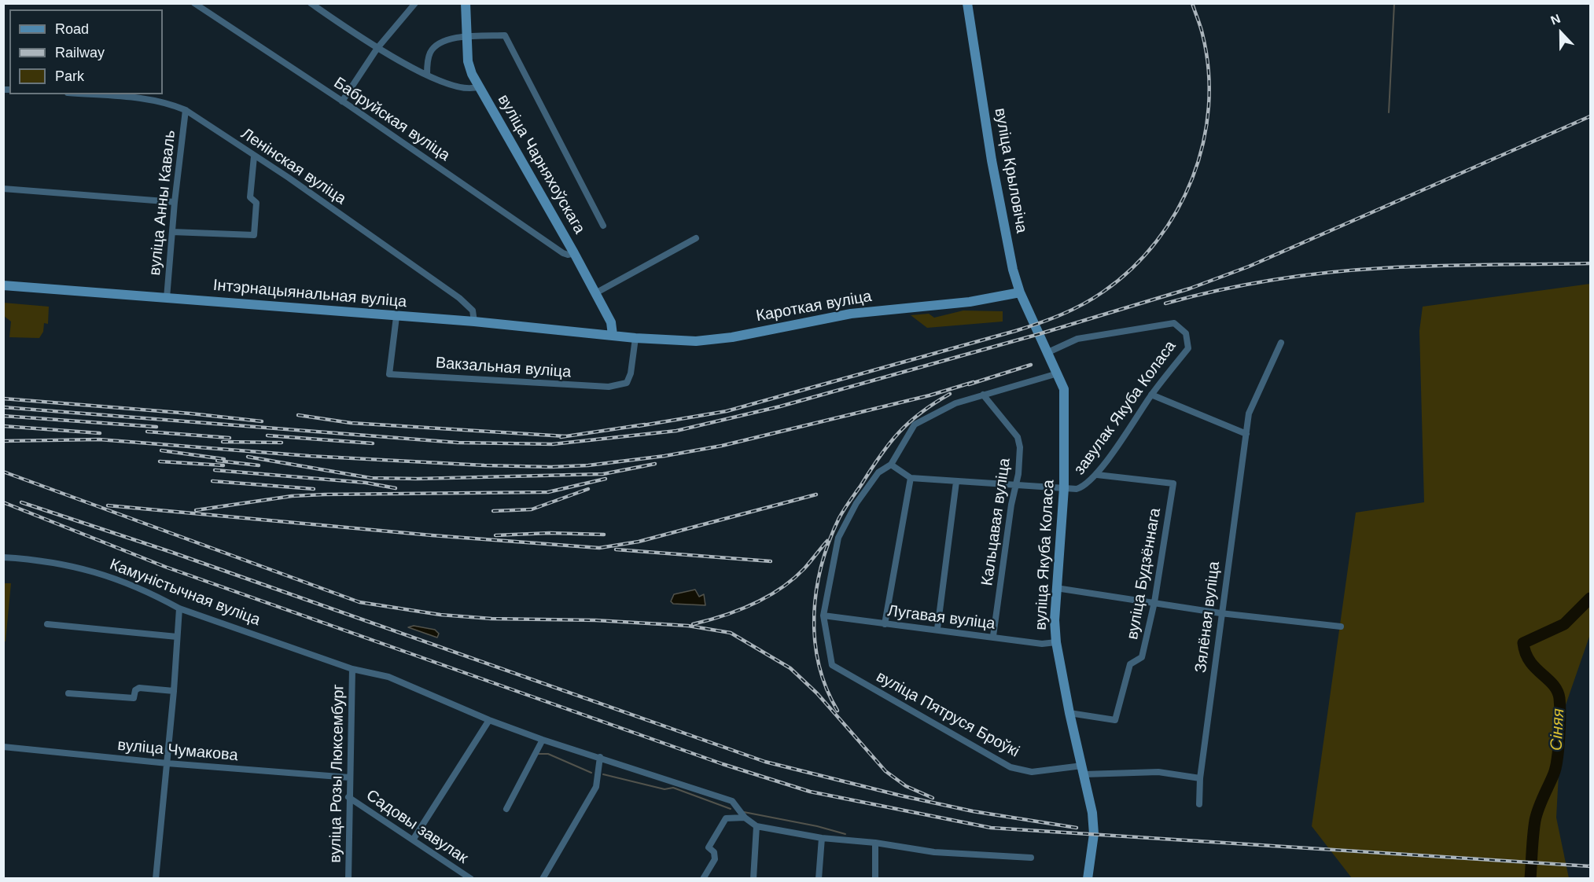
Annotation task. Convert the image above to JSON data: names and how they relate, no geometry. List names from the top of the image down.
{
  "streets": {
    "street": [
      "Бабруйская вуліца",
      "вуліца Чарняхоўскага",
      "Ленінская вуліца",
      "вуліца Крыловіча",
      "вуліца Анны Каваль",
      "Інтэрнацыянальная вуліца",
      "Кароткая вуліца",
      "Вакзальная вуліца",
      "завулак Якуба Коласа",
      "Кальцавая вуліца",
      "вуліца Якуба Коласа",
      "вуліца Будзённага",
      "Камуністычная вуліца",
      "Зялёная вуліца",
      "Лугавая вуліца",
      "вуліца Пятруся Броўкі",
      "вуліца Чумакова",
      "вуліца Розы Люксембург",
      "Садовы завулак"
    ]
  },
  "crossings": [
    ["Бабруйская вуліца", "вуліца Чарняхоўскага"],
    ["вуліца Чарняхоўскага", "Інтэрнацыянальная вуліца"],
    ["вуліца Чарняхоўскага", "Кароткая вуліца"],
    ["Ленінская вуліца", "вуліца Анны Каваль"],
    ["Ленінская вуліца", "Інтэрнацыянальная вуліца"],
    ["вуліца Крыловіча", "Кароткая вуліца"],
    ["вуліца Крыловіча", "вуліца Якуба Коласа"],
    ["вуліца Анны Каваль", "Інтэрнацыянальная вуліца"],
    ["Інтэрнацыянальная вуліца", "Кароткая вуліца"],
    ["Інтэрнацыянальная вуліца", "Вакзальная вуліца"],
    ["Кароткая вуліца", "Вакзальная вуліца"],
    ["завулак Якуба Коласа", "Кальцавая вуліца"],
    ["завулак Якуба Коласа", "вуліца Якуба Коласа"],
    ["завулак Якуба Коласа", "вуліца Будзённага"],
    ["Кальцавая вуліца", "Лугавая вуліца"],
    ["вуліца Якуба Коласа", "вуліца Будзённага"],
    ["вуліца Якуба Коласа", "Лугавая вуліца"],
    ["вуліца Якуба Коласа", "вуліца Пятруся Броўкі"],
    ["Камуністычная вуліца", "вуліца Розы Люксембург"],
    ["Зялёная вуліца", "вуліца Пятруся Броўкі"],
    ["Лугавая вуліца", "вуліца Пятруся Броўкі"],
    ["вуліца Чумакова", "вуліца Розы Люксембург"],
    ["вуліца Розы Люксембург", "Садовы завулак"]
  ],
  "water": ["Сіняя"],
  "legend": ["Road", "Railway", "Park"],
  "north": "top"
}
